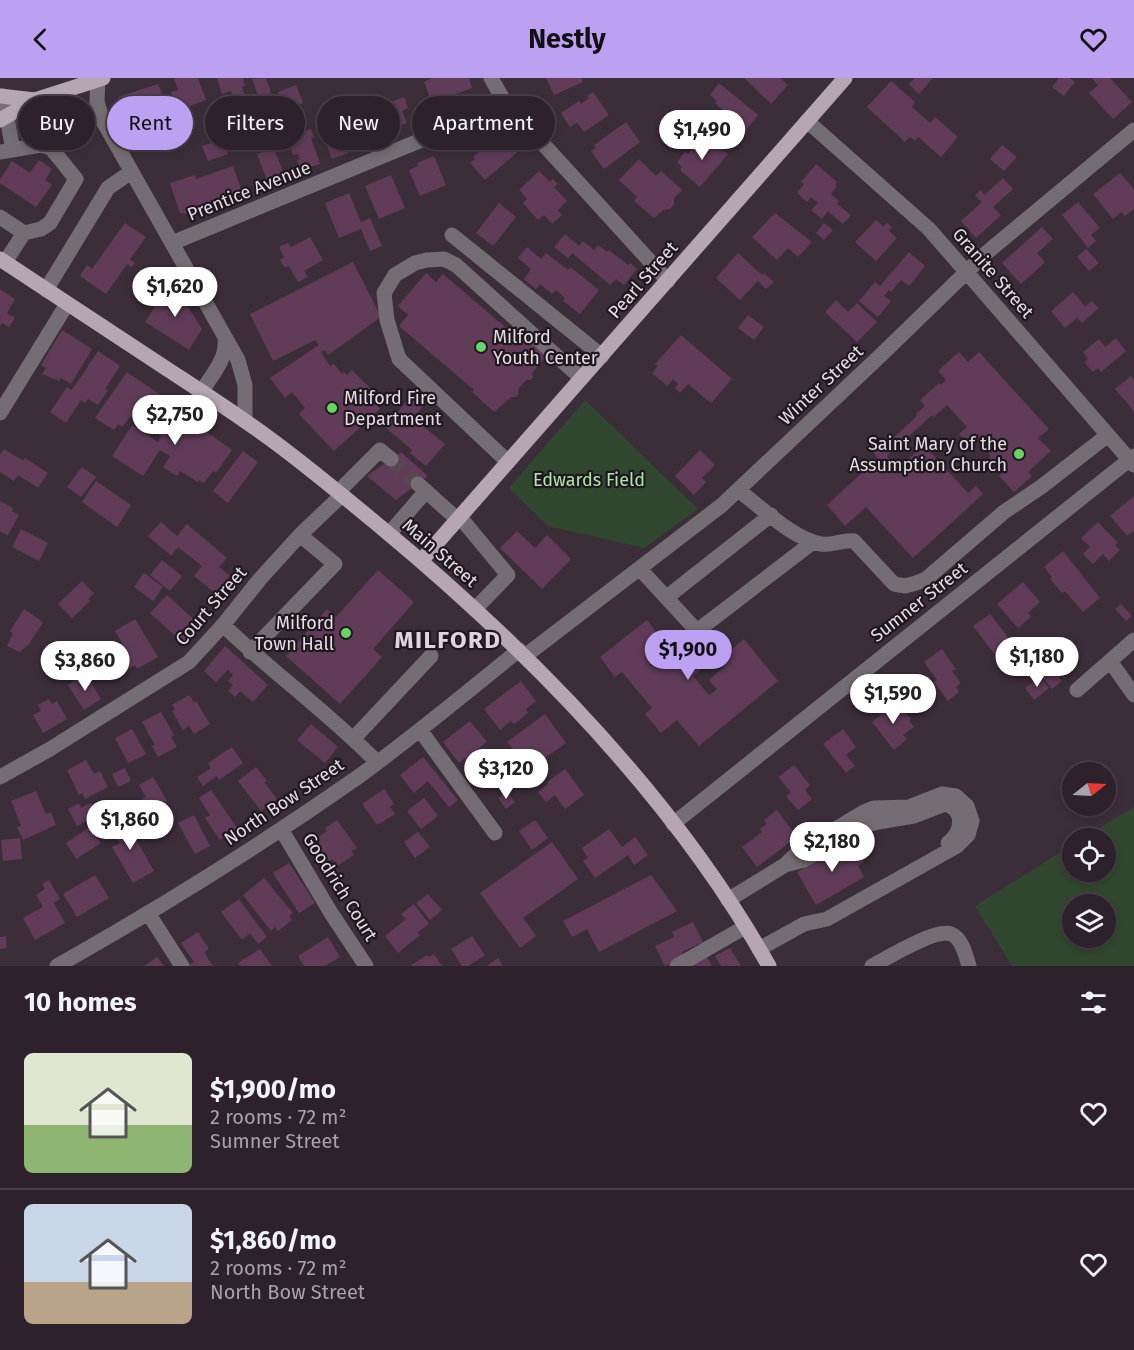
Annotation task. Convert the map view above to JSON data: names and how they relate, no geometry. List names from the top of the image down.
{
  "streets": {
    "main road": ["Pearl Street", "Main Street"],
    "street": [
      "Prentice Avenue",
      "Granite Street",
      "Winter Street",
      "Sumner Street",
      "Court Street",
      "North Bow Street",
      "Goodrich Court"
    ]
  },
  "crossings": [
    ["Granite Street", "Pearl Street"],
    ["Granite Street", "Winter Street"],
    ["Granite Street", "Sumner Street"],
    ["Pearl Street", "Main Street"],
    ["Winter Street", "Main Street"],
    ["Winter Street", "North Bow Street"],
    ["Main Street", "Sumner Street"],
    ["Main Street", "Court Street"],
    ["Main Street", "North Bow Street"],
    ["North Bow Street", "Goodrich Court"]
  ],
  "districts": ["MILFORD"],
  "parks": ["Edwards Field"],
  "places": [
    "Milford Youth Center",
    "Milford Fire Department",
    "Saint Mary of the Assumption Church",
    "Milford Town Hall"
  ],
  "north": "right",
  "page": {
    "header": "Nestly",
    "chip": [
      "Buy",
      "Rent",
      "Filters",
      "New",
      "Apartment"
    ],
    "price": [
      "$1,490",
      "$1,620",
      "$2,750",
      "$1,900",
      "$1,180",
      "$3,860",
      "$1,590",
      "$3,120",
      "$1,860",
      "$2,180"
    ],
    "heading": "10 homes",
    "list": [
      {
        "name": "$1,900/mo",
        "note": "2 rooms · 72 m² · Sumner Street"
      },
      {
        "name": "$1,860/mo",
        "note": "2 rooms · 72 m² · North Bow Street"
      }
    ]
  }
}
